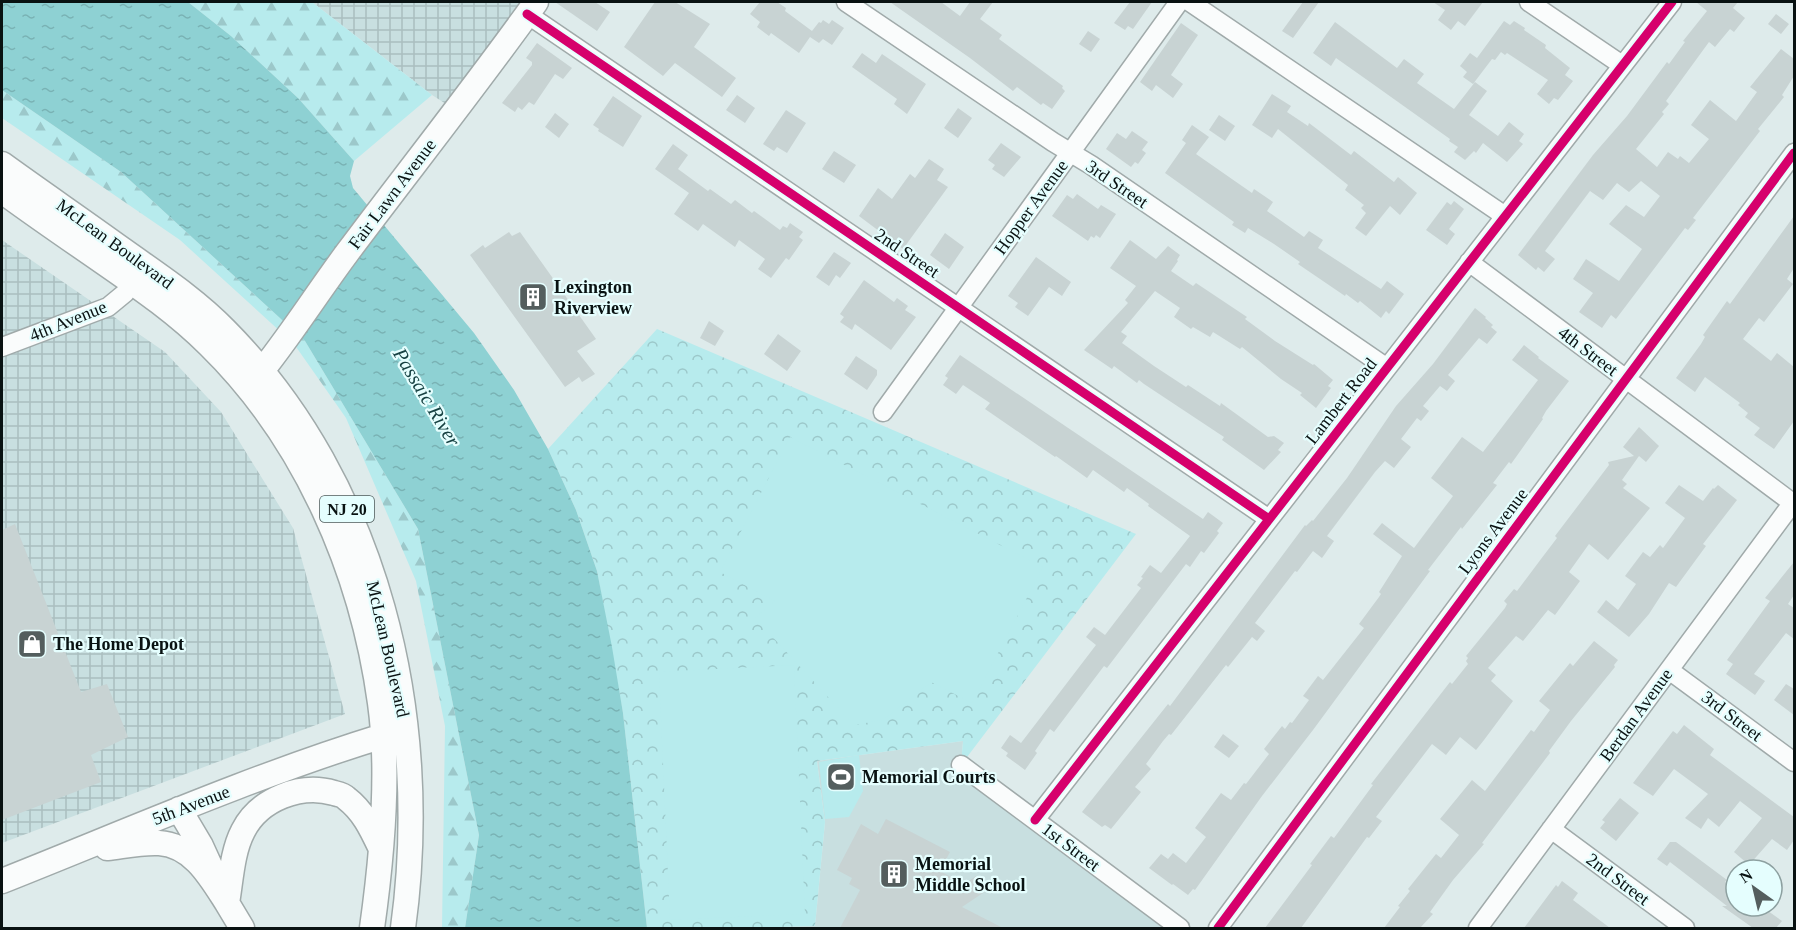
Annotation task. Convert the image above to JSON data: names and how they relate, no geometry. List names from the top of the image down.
{
  "streets": {
    "main road": [
      "Fair Lawn Avenue",
      "McLean Boulevard",
      "NJ 20",
      "5th Avenue"
    ],
    "street": [
      "3rd Street",
      "Hopper Avenue",
      "2nd Street",
      "4th Avenue",
      "4th Street",
      "Lambert Road",
      "Lyons Avenue",
      "Berdan Avenue",
      "1st Street"
    ]
  },
  "crossings": [
    ["3rd Street", "Hopper Avenue"],
    ["3rd Street", "Lambert Road"],
    ["3rd Street", "Berdan Avenue"],
    ["Fair Lawn Avenue", "McLean Boulevard"],
    ["Fair Lawn Avenue", "2nd Street"],
    ["Hopper Avenue", "2nd Street"],
    ["McLean Boulevard", "4th Avenue"],
    ["McLean Boulevard", "5th Avenue"],
    ["2nd Street", "Lambert Road"],
    ["2nd Street", "Berdan Avenue"],
    ["4th Street", "Lambert Road"],
    ["4th Street", "Lyons Avenue"],
    ["4th Street", "Berdan Avenue"],
    ["Lambert Road", "1st Street"]
  ],
  "water": ["Passaic River"],
  "places": {
    "building": ["Lexington Riverview", "Memorial Middle School"],
    "shop": ["The Home Depot"],
    "sports": ["Memorial Courts"]
  },
  "north": "top left"
}
